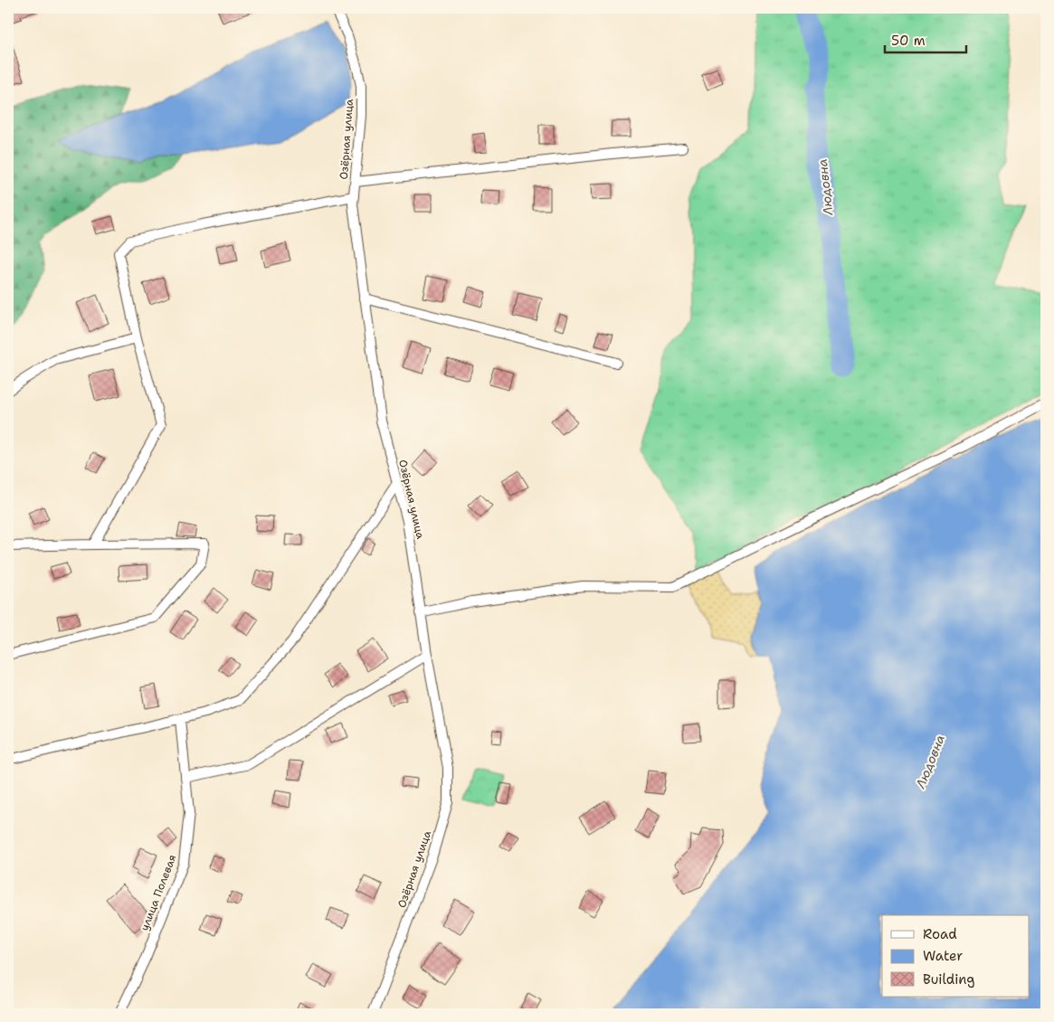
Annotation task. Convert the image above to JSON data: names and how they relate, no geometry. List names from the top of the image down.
{
  "streets": {
    "street": ["Озёрная улица", "улица Полевая"]
  },
  "water": ["Людовна"],
  "legend": ["Road", "Water", "Building"],
  "scale_bar": "50 m"
}
